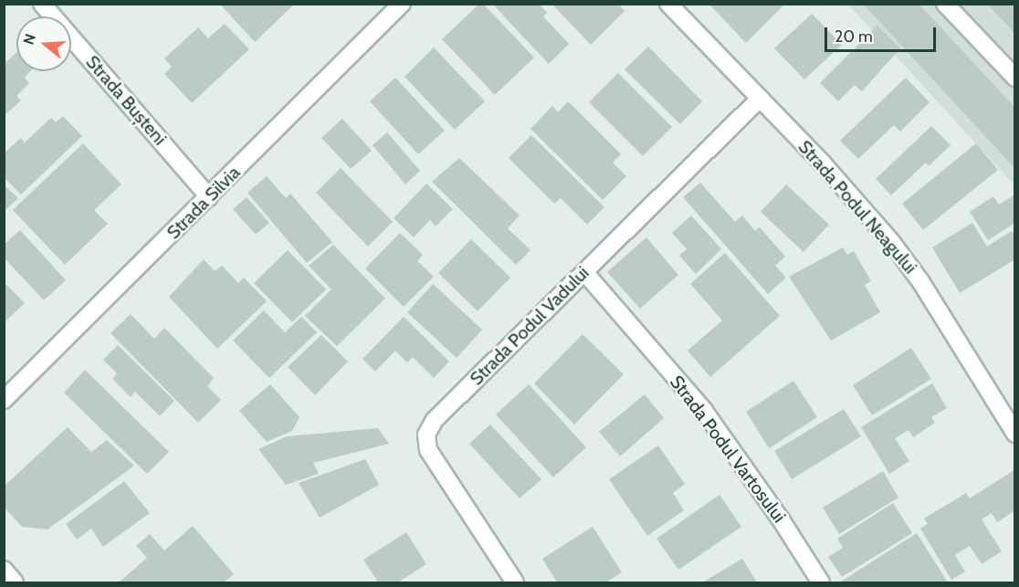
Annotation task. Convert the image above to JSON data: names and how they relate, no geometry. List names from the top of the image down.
{
  "streets": {
    "street": [
      "Strada Bușteni",
      "Strada Silvia",
      "Strada Podul Neagului",
      "Strada Podul Vadului",
      "Strada Podul Vartosului"
    ]
  },
  "crossings": [
    ["Strada Bușteni", "Strada Silvia"],
    ["Strada Podul Neagului", "Strada Podul Vadului"],
    ["Strada Podul Vadului", "Strada Podul Vartosului"]
  ],
  "scale_bar": "20 m",
  "north": "left"
}
